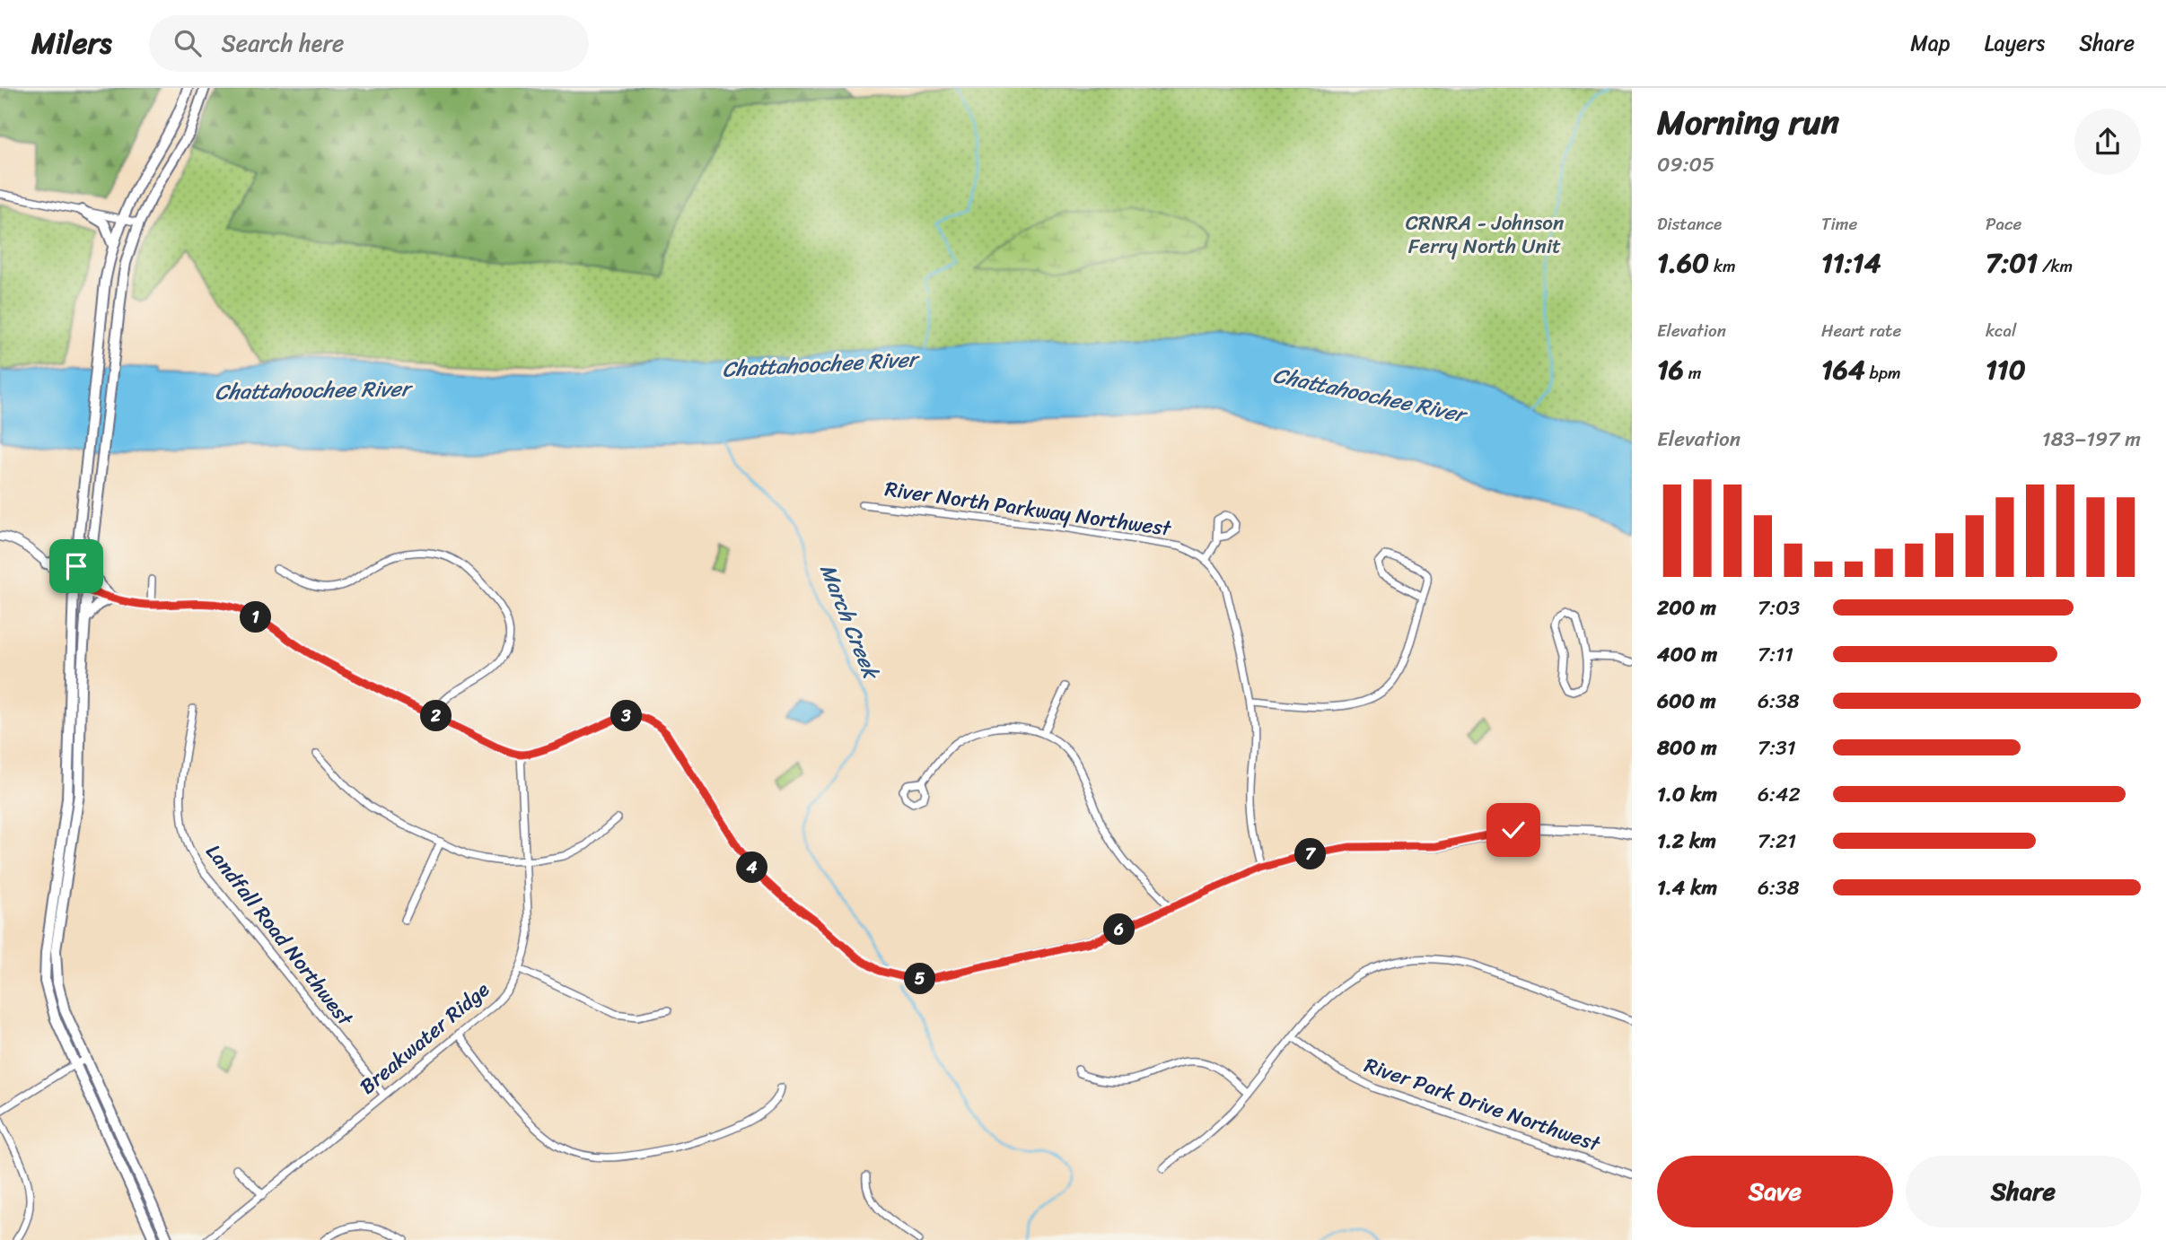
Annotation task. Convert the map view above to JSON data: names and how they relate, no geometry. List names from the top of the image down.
{
  "streets": {
    "street": [
      "River North Parkway Northwest",
      "Landfall Road Northwest",
      "Breakwater Ridge",
      "River Park Drive Northwest"
    ]
  },
  "crossings": [
    ["Landfall Road Northwest", "Breakwater Ridge"]
  ],
  "water": ["Chattahoochee River", "March Creek"],
  "parks": ["CRNRA - Johnson Ferry North Unit"],
  "page": {
    "header": "Milers",
    "search": "Search here",
    "nav": ["Map", "Layers", "Share"],
    "heading": ["Morning run", "09:05"],
    "stats": [
      ["Distance", "1.60 km"],
      ["Time", "11:14"],
      ["Pace", "7:01 /km"],
      ["Elevation", "16 m"],
      ["Heart rate", "164 bpm"],
      ["kcal", "110"]
    ],
    "chart": ["Elevation", "183–197 m"],
    "list": [
      {
        "name": "200 m",
        "note": "7:03"
      },
      {
        "name": "400 m",
        "note": "7:11"
      },
      {
        "name": "600 m",
        "note": "6:38"
      },
      {
        "name": "800 m",
        "note": "7:31"
      },
      {
        "name": "1.0 km",
        "note": "6:42"
      },
      {
        "name": "1.2 km",
        "note": "7:21"
      },
      {
        "name": "1.4 km",
        "note": "6:38"
      }
    ],
    "pins": [
      "1",
      "2",
      "3",
      "7",
      "4",
      "6",
      "5"
    ],
    "buttons": ["Save", "Share"]
  }
}
